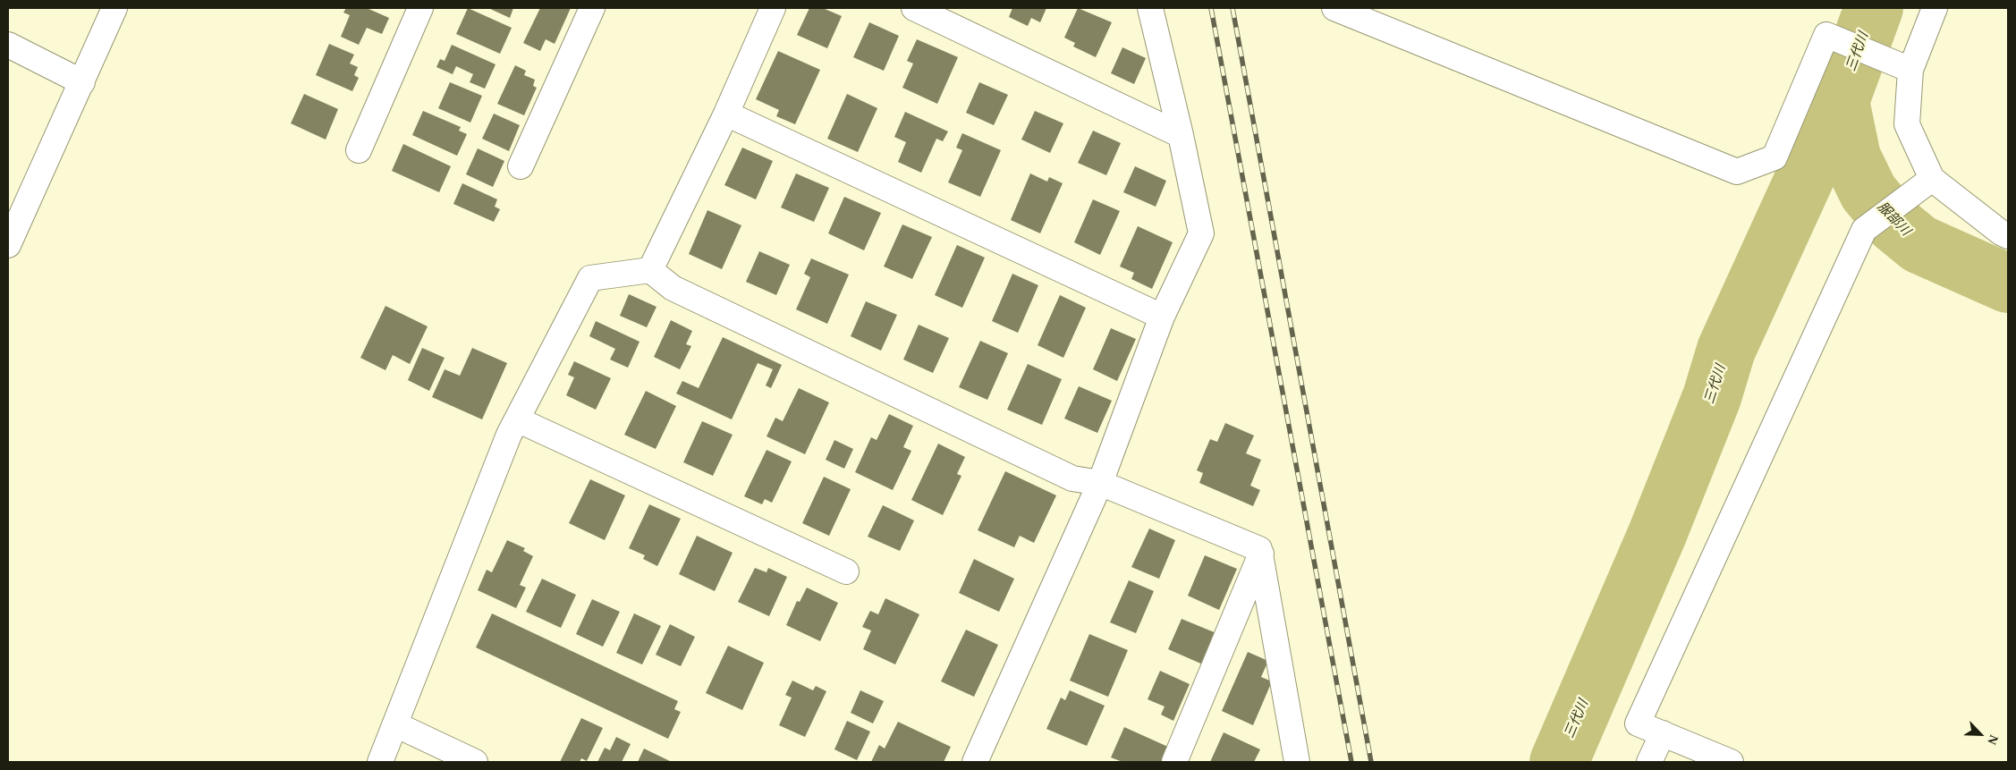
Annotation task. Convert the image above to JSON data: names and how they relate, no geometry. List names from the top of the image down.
{
  "water": ["三代川", "服部川"],
  "north": "bottom right"
}
